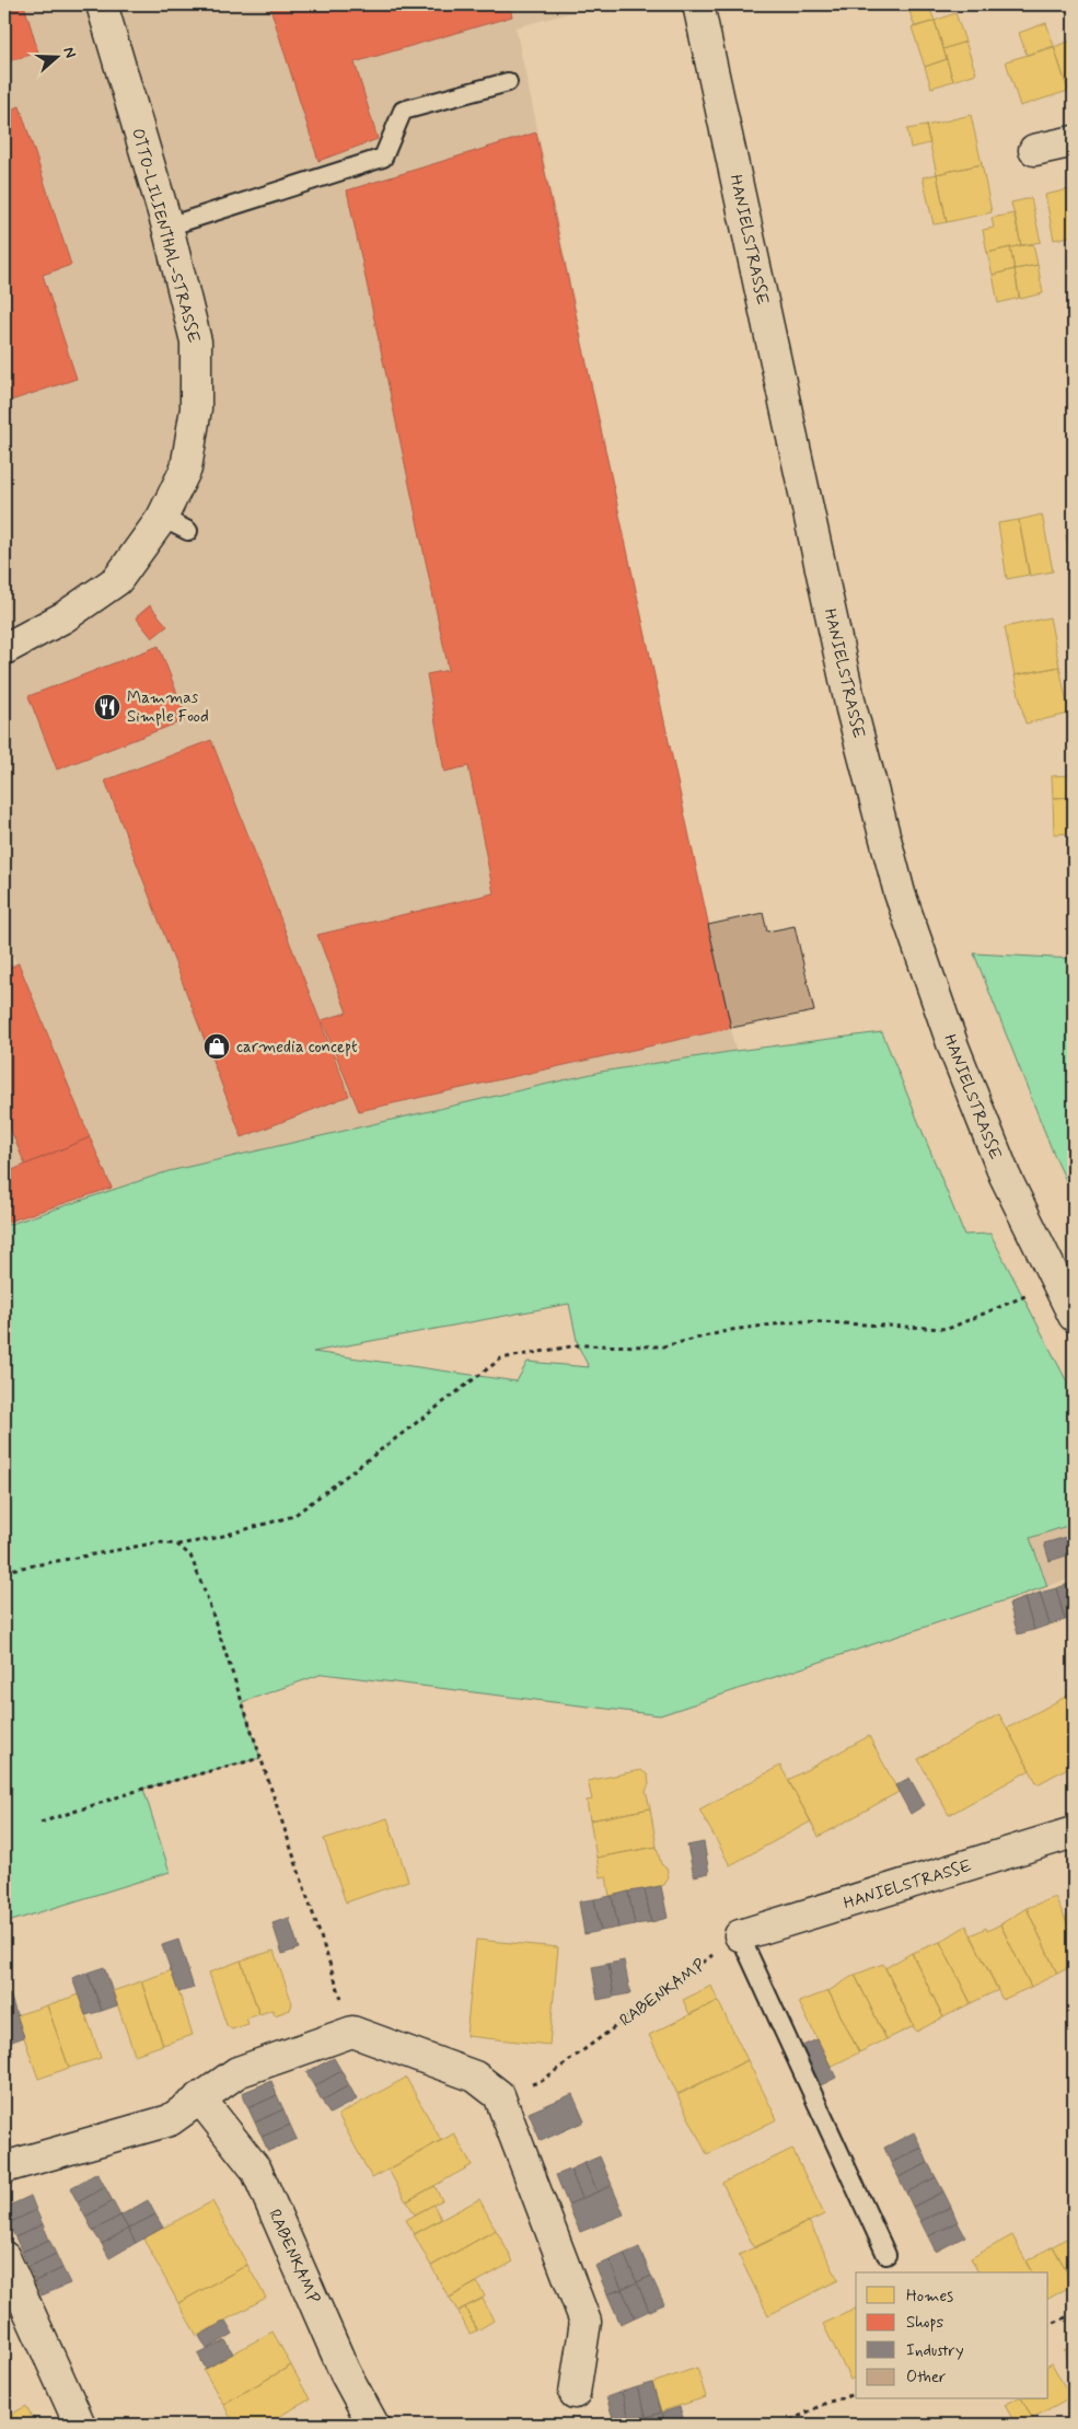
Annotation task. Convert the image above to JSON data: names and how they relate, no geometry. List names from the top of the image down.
{
  "streets": {
    "street": ["OTTO-LILIENTHAL-STRASSE", "HANIELSTRASSE", "RABENKAMP"]
  },
  "crossings": [
    ["HANIELSTRASSE", "RABENKAMP"]
  ],
  "places": {
    "restaurant": ["Mammas Simple Food"],
    "shop": ["carmedia concept"]
  },
  "legend": [
    "Homes",
    "Shops",
    "Industry",
    "Other"
  ],
  "north": "right"
}
